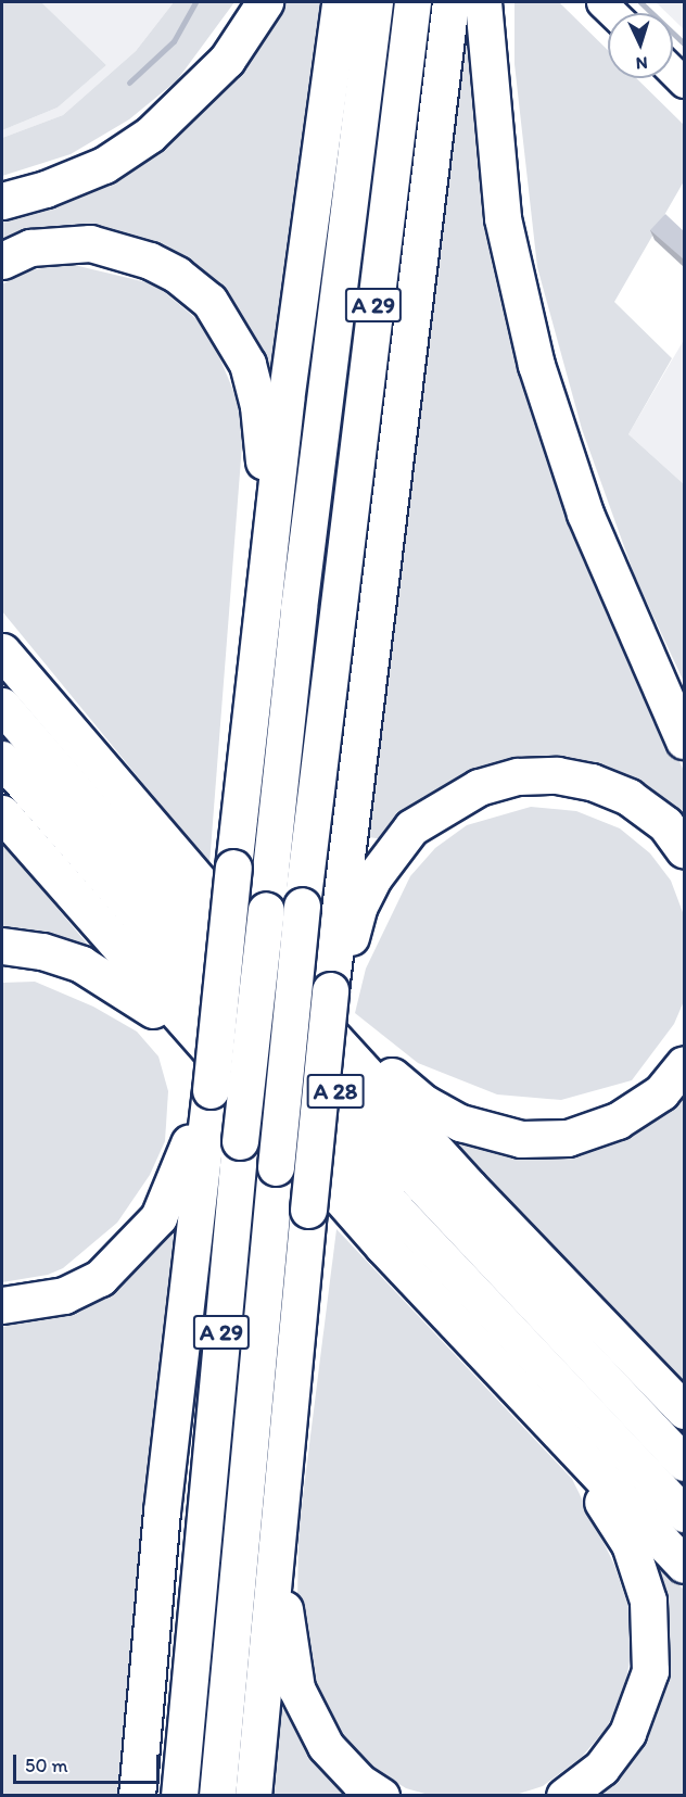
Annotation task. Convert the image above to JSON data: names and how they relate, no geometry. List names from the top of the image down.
{
  "streets": {
    "highway": ["A 29", "A 28"]
  },
  "scale_bar": "50 m",
  "north": "bottom"
}
